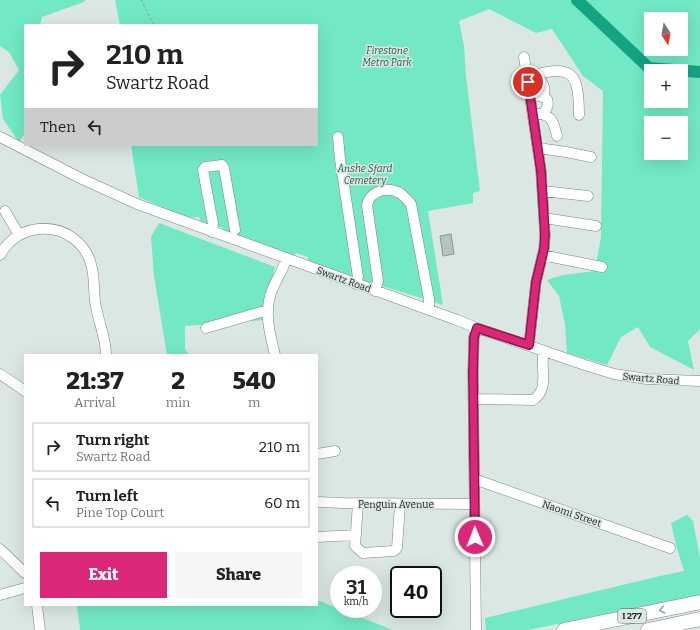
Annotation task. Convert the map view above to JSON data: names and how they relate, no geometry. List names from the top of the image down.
{
  "streets": {
    "highway": ["I 277"],
    "street": ["Swartz Road", "Penguin Avenue", "Naomi Street"]
  },
  "parks": ["Firestone Metro Park", "Anshe Sfard Cemetery"],
  "north": "bottom",
  "page": {
    "map_buttons": ["+", "−"],
    "turn": ["210 m", "Swartz Road"],
    "then": "Then",
    "eta": [
      "21:37",
      "Arrival",
      "2",
      "min",
      "540",
      "m"
    ],
    "list": [
      {
        "name": "Turn right",
        "note": "Swartz Road",
        "value": "210 m"
      },
      {
        "name": "Turn left",
        "note": "Pine Top Court",
        "value": "60 m"
      }
    ],
    "buttons": ["Exit", "Share"],
    "speed": "31 km/h",
    "limit": "40"
  }
}
